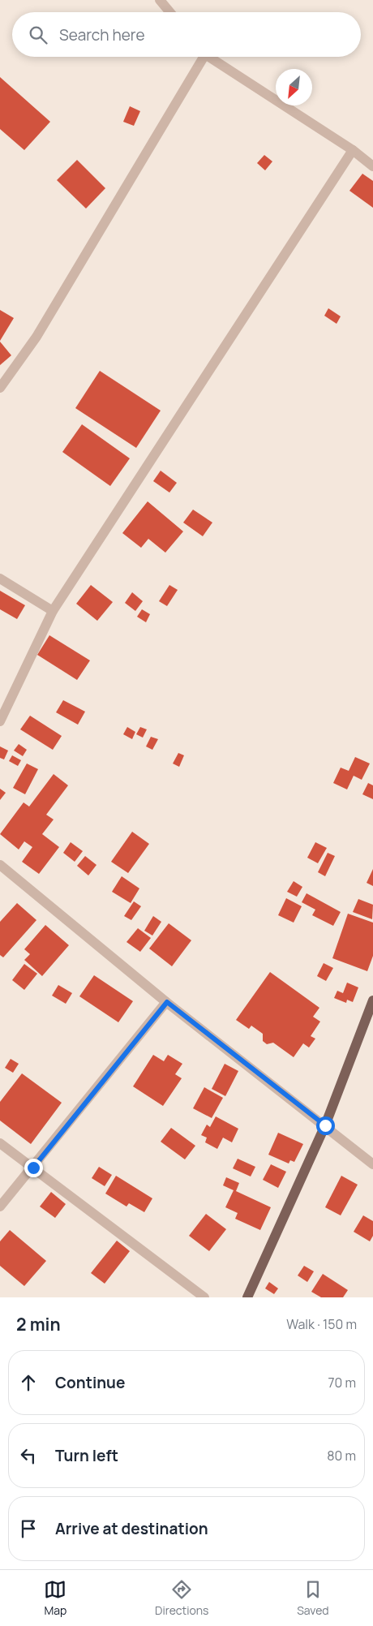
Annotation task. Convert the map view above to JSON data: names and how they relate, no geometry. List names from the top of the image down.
{
  "north": "bottom left",
  "page": {
    "search": "Search here",
    "heading": ["2 min", "Walk · 150 m"],
    "list": [
      ["Continue", "70 m"],
      ["Turn left", "80 m"],
      "Arrive at destination"
    ],
    "nav": ["Map", "Directions", "Saved"]
  }
}
